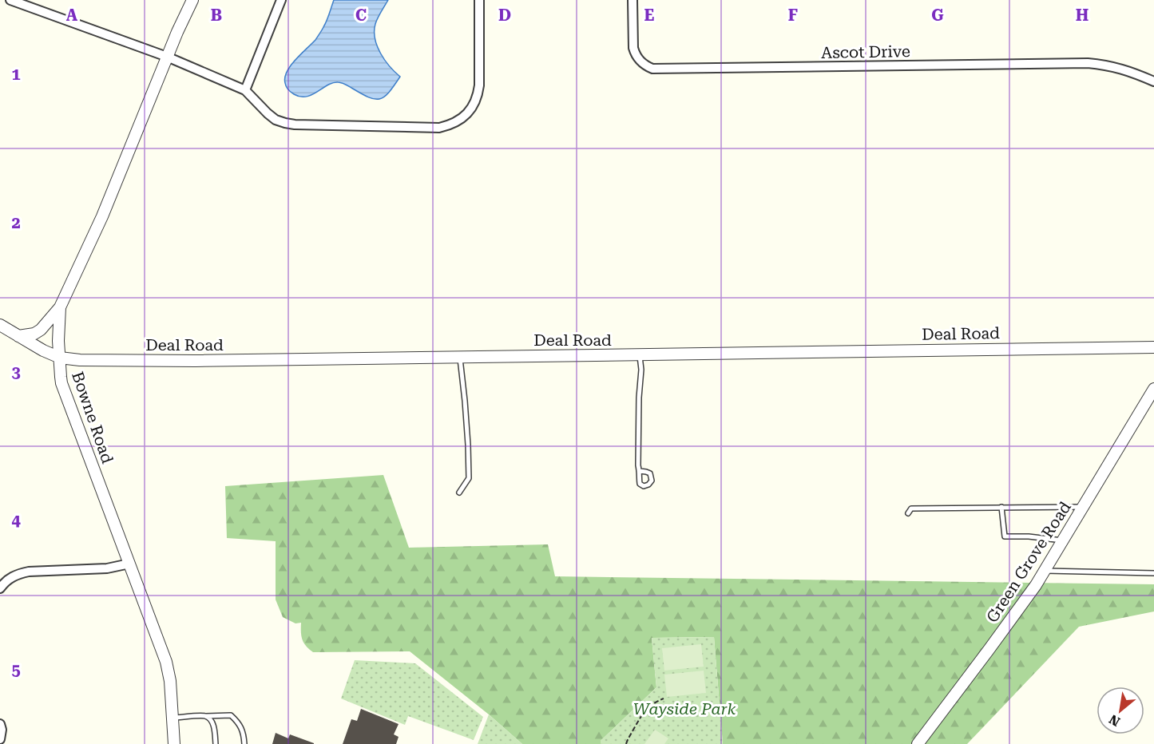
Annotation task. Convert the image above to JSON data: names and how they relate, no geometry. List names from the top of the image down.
{
  "streets": {
    "street": [
      "Ascot Drive",
      "Deal Road",
      "Bowne Road",
      "Green Grove Road"
    ]
  },
  "crossings": [
    ["Deal Road", "Bowne Road"]
  ],
  "parks": ["Wayside Park"],
  "north": "bottom left",
  "grid": {
    "columns": [
      "A",
      "B",
      "C",
      "D",
      "E",
      "F",
      "G",
      "H"
    ],
    "rows": [
      "1",
      "2",
      "3",
      "4",
      "5"
    ]
  }
}
